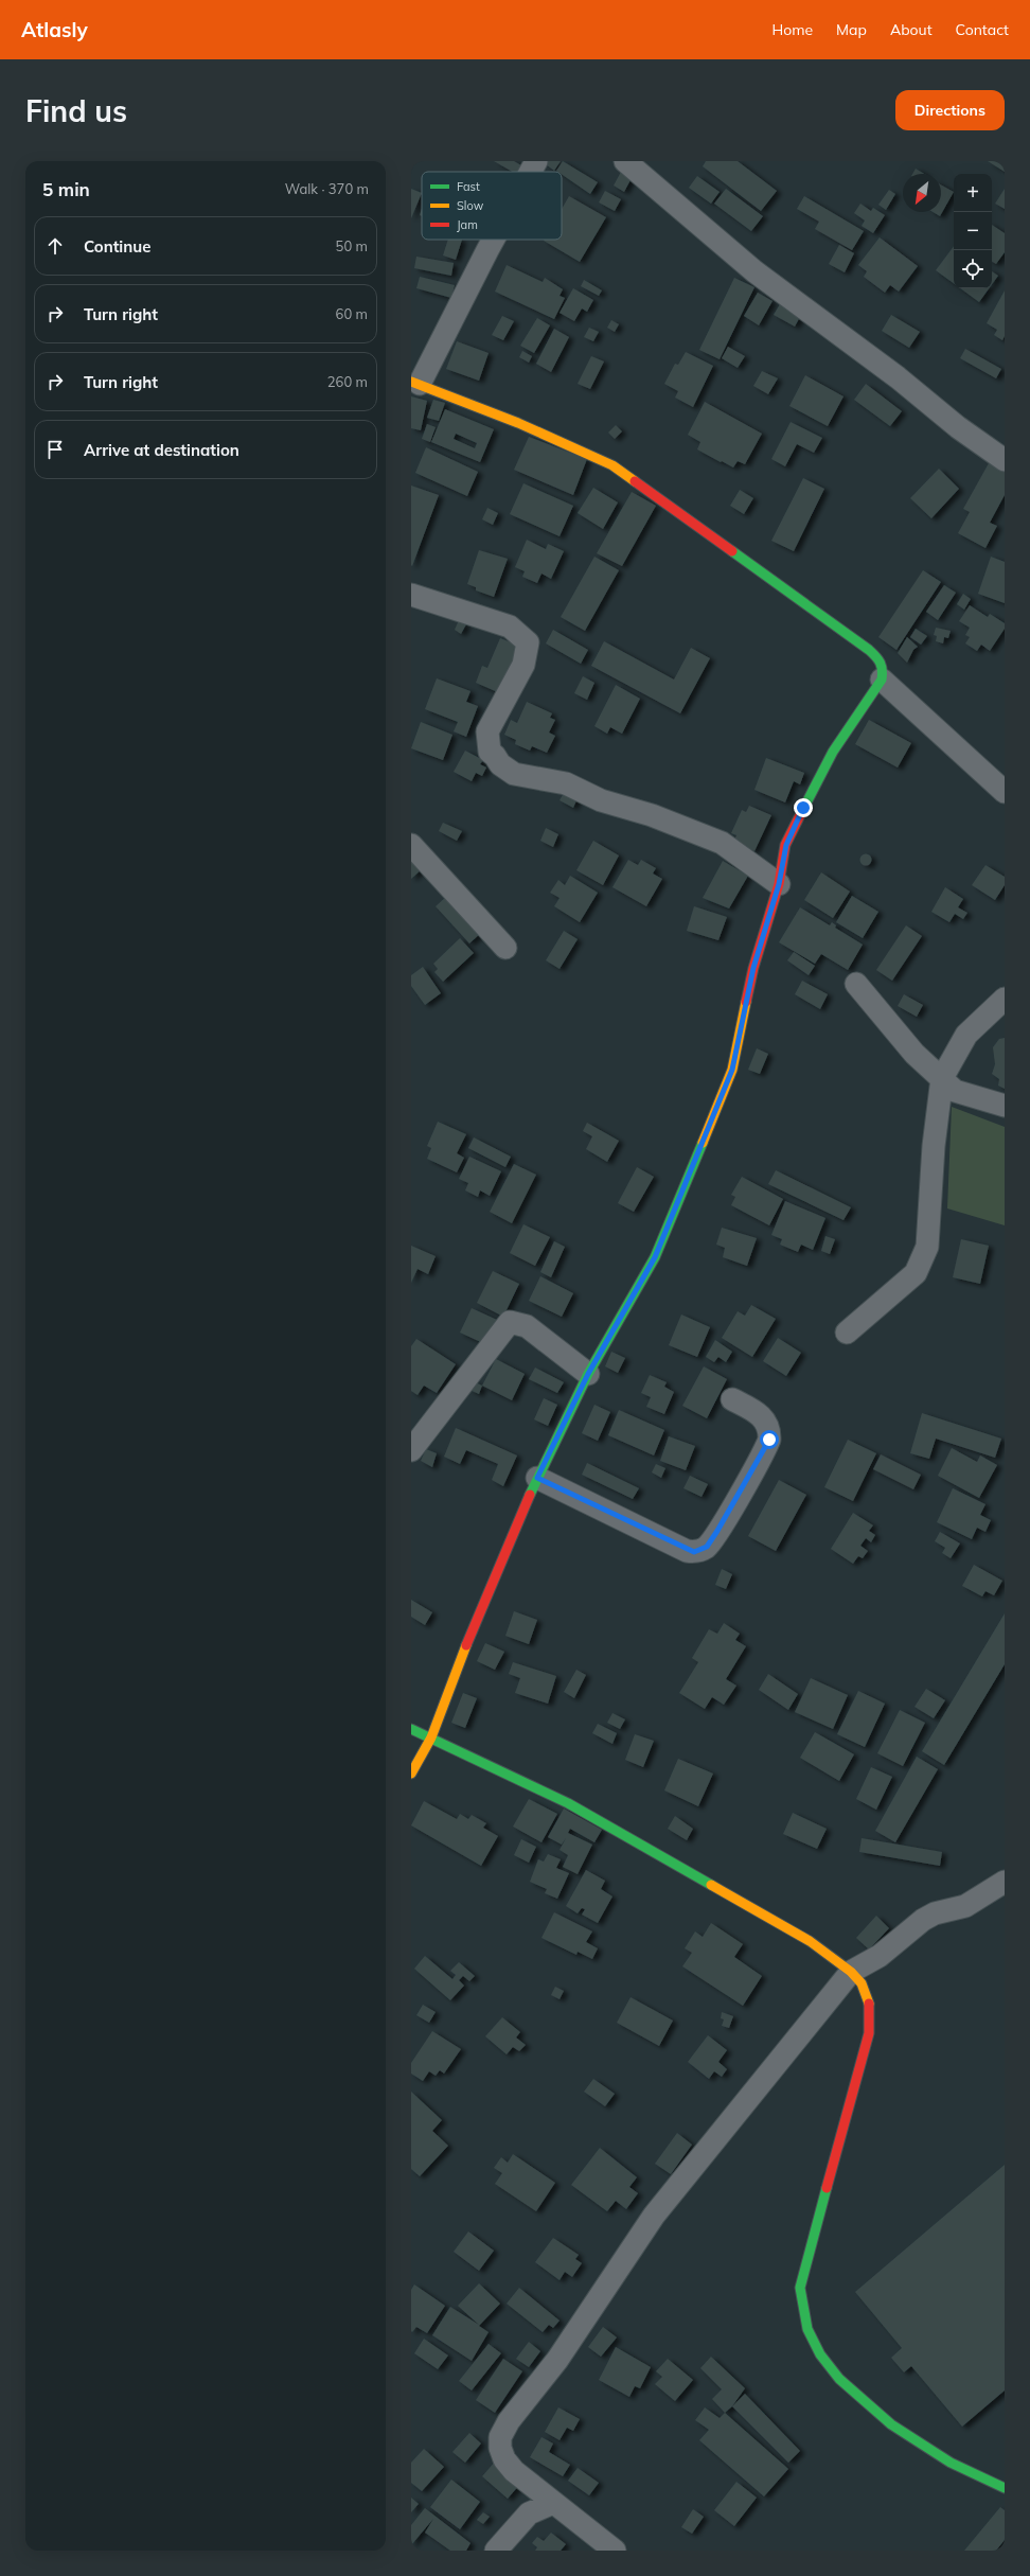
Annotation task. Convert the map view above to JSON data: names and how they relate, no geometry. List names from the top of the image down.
{
  "legend": ["Fast", "Slow", "Jam"],
  "north": "bottom left",
  "page": {
    "header": "Atlasly",
    "nav": [
      "Home",
      "Map",
      "About",
      "Contact"
    ],
    "buttons": "Directions",
    "title": "Find us",
    "heading": ["5 min", "Walk · 370 m"],
    "map_buttons": ["+", "−"],
    "list": [
      ["Continue", "50 m"],
      ["Turn right", "60 m"],
      ["Turn right", "260 m"],
      "Arrive at destination"
    ]
  }
}
